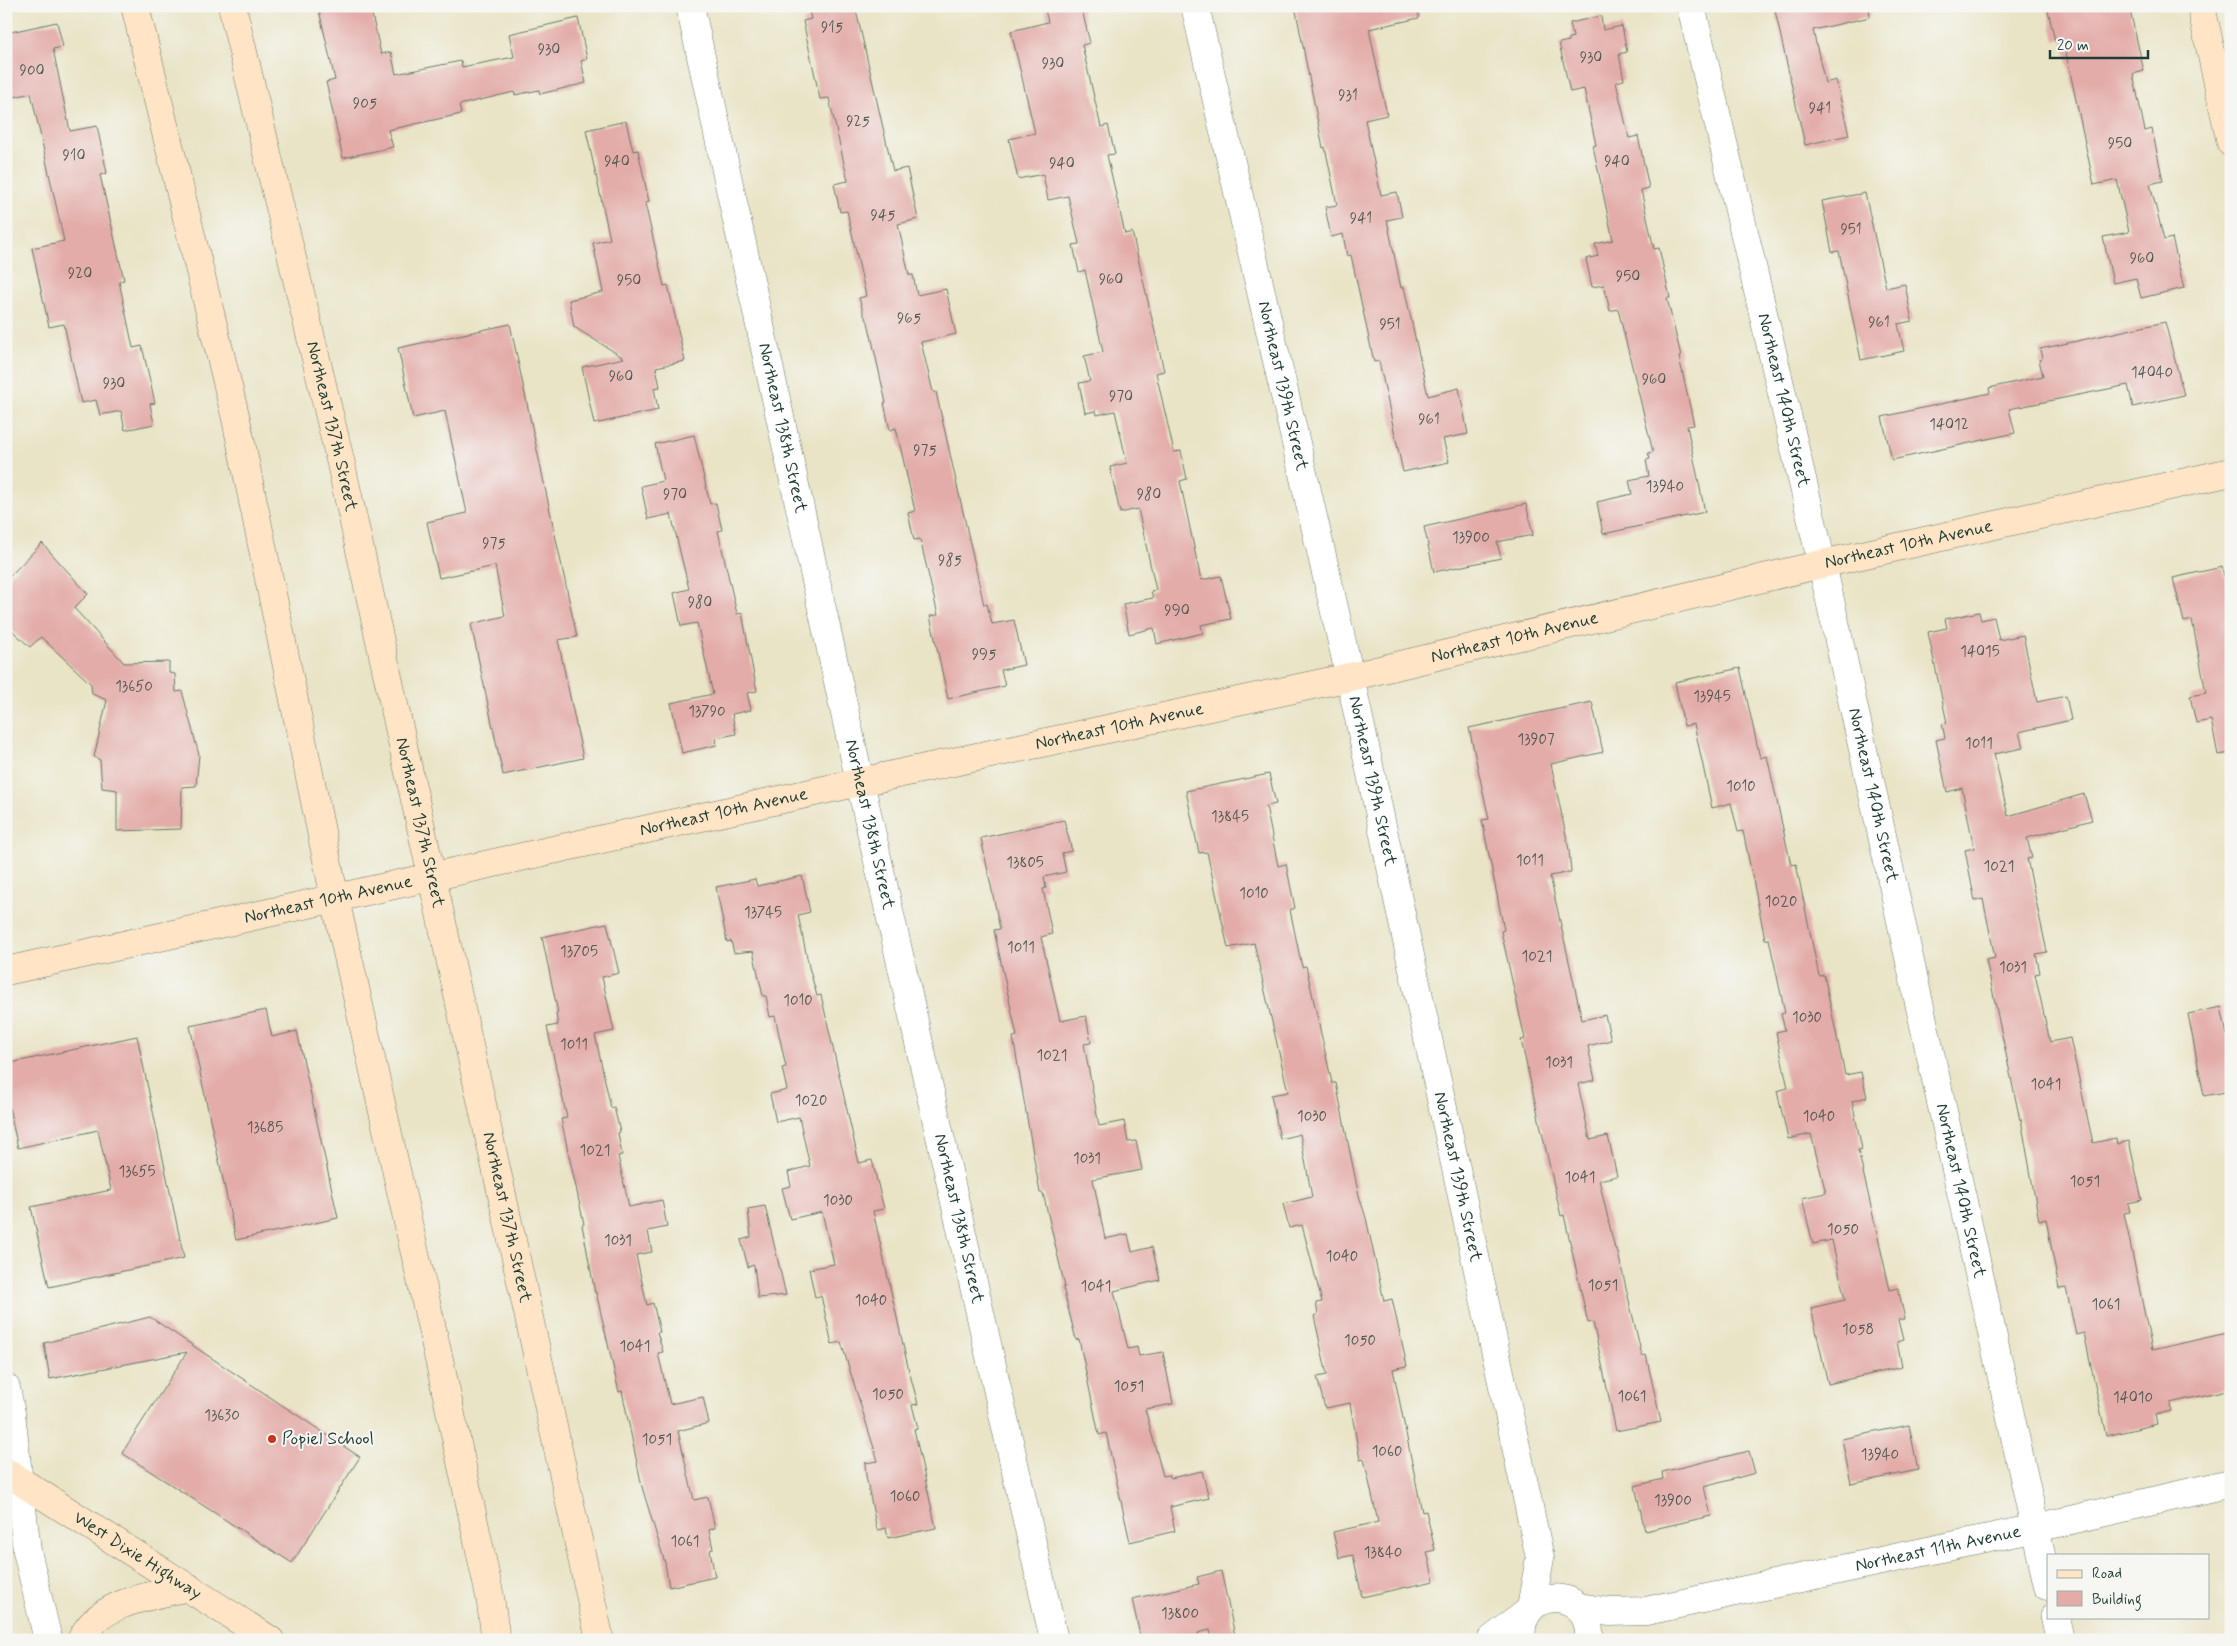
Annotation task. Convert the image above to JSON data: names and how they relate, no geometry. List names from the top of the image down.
{
  "streets": {
    "street": [
      "Northeast 139th Street",
      "Northeast 140th Street",
      "Northeast 137th Street",
      "Northeast 138th Street",
      "Northeast 10th Avenue",
      "Northeast 11th Avenue",
      "West Dixie Highway"
    ]
  },
  "crossings": [
    ["Northeast 139th Street", "Northeast 10th Avenue"],
    ["Northeast 139th Street", "Northeast 11th Avenue"],
    ["Northeast 140th Street", "Northeast 10th Avenue"],
    ["Northeast 140th Street", "Northeast 11th Avenue"],
    ["Northeast 137th Street", "Northeast 10th Avenue"],
    ["Northeast 138th Street", "Northeast 10th Avenue"]
  ],
  "places": ["Popiel School"],
  "house_numbers": [
    "915",
    "930",
    "930",
    "930",
    "900",
    "931",
    "905",
    "941",
    "925",
    "950",
    "910",
    "940",
    "940",
    "940",
    "945",
    "941",
    "951",
    "960",
    "920",
    "950",
    "960",
    "950",
    "965",
    "961",
    "951",
    "14040",
    "960",
    "960",
    "930",
    "970",
    "961",
    "14012",
    "975",
    "13940",
    "970",
    "980",
    "13900",
    "975",
    "985",
    "980",
    "990",
    "14015",
    "995",
    "13650",
    "13945",
    "13790",
    "13907",
    "1011",
    "1010",
    "13845",
    "1011",
    "13805",
    "1021",
    "1010",
    "1020",
    "13745",
    "1011",
    "13705",
    "1021",
    "1031",
    "1010",
    "1030",
    "1011",
    "1021",
    "1031",
    "1041",
    "1020",
    "1030",
    "1040",
    "13685",
    "1021",
    "1031",
    "13655",
    "1041",
    "1051",
    "1030",
    "1050",
    "1031",
    "1040",
    "1051",
    "1041",
    "1040",
    "1061",
    "1058",
    "1050",
    "1041",
    "1051",
    "1050",
    "1061",
    "14010",
    "13630",
    "1051",
    "1060",
    "13940",
    "1060",
    "13900",
    "1061",
    "13840",
    "13800"
  ],
  "legend": ["Road", "Building"],
  "scale_bar": "20 m"
}
